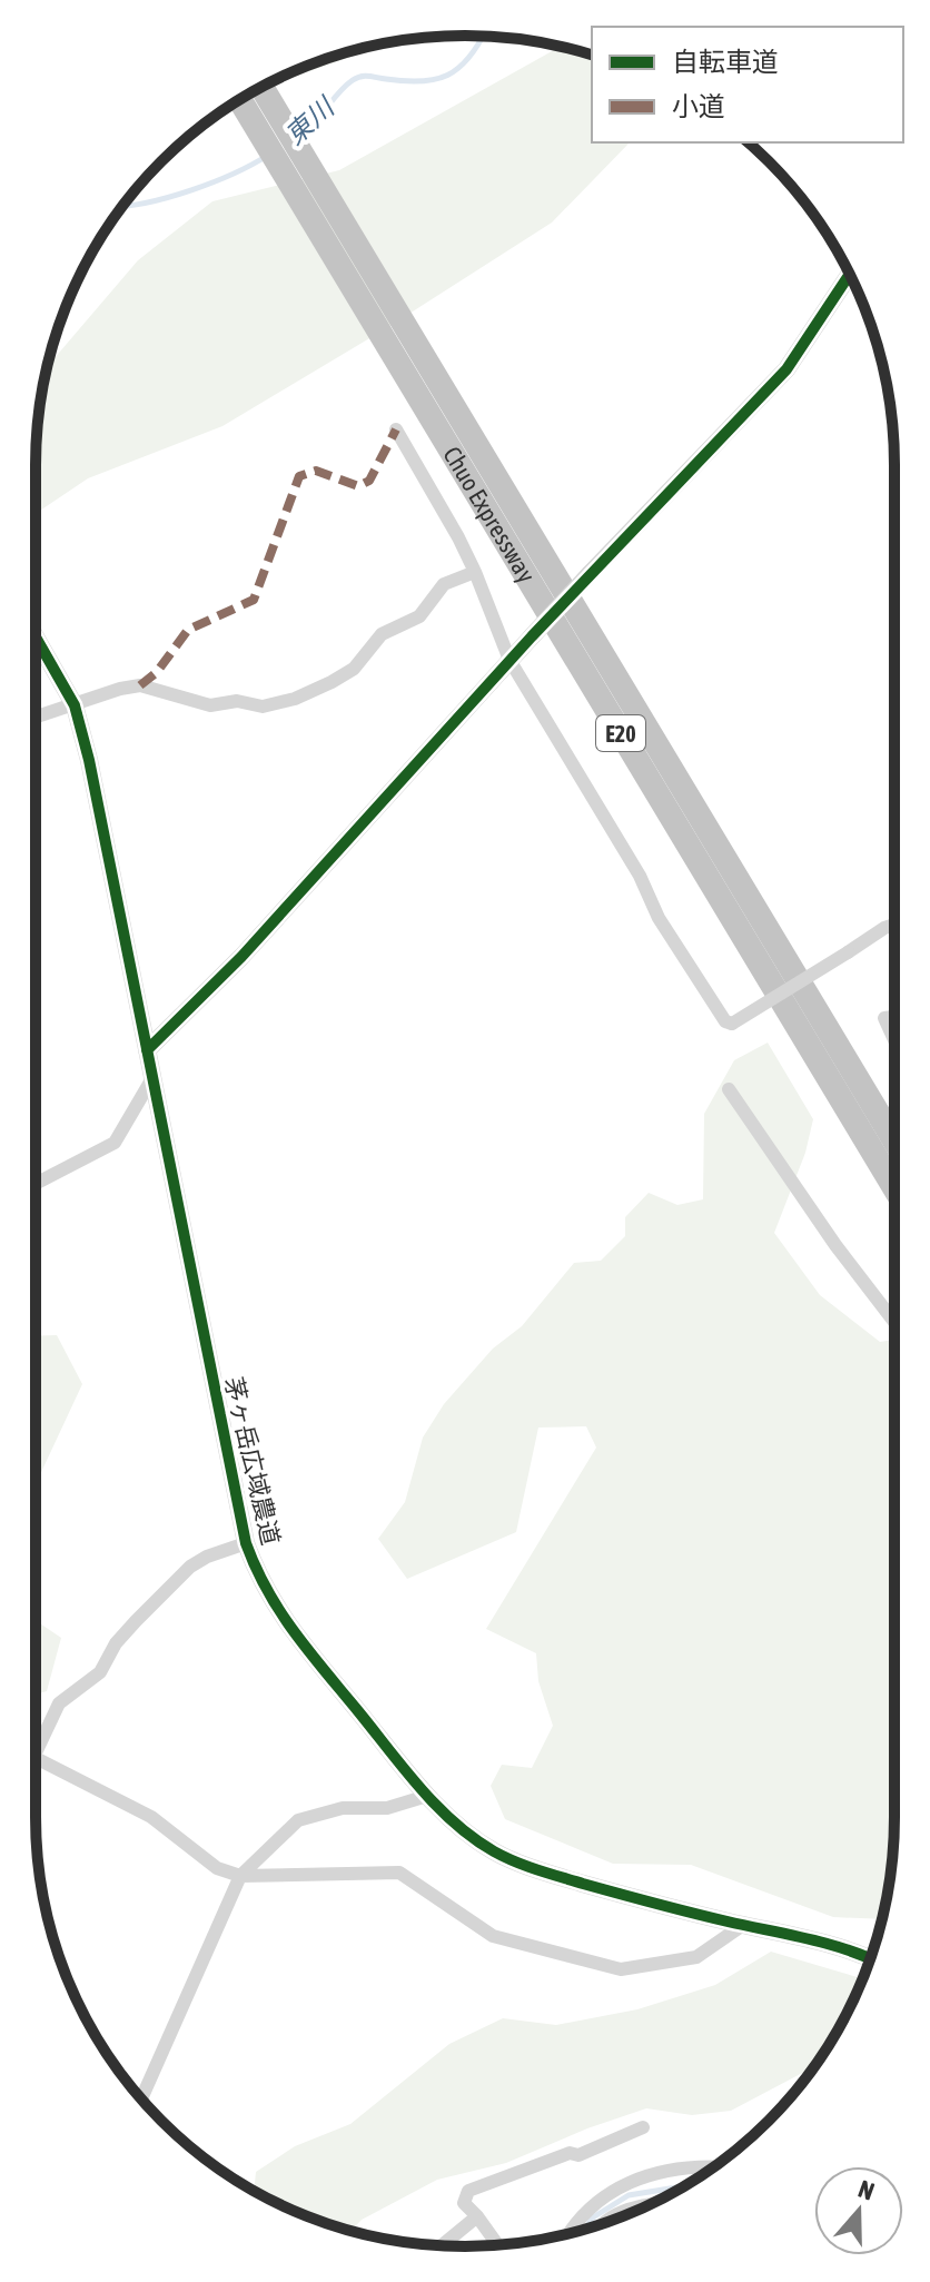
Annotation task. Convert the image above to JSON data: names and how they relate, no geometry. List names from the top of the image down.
{
  "streets": {
    "highway": ["Chuo Expressway", "E20"],
    "street": ["茅ヶ岳広域農道"]
  },
  "water": ["東川"],
  "legend": ["自転車道", "小道"],
  "north": "top"
}
